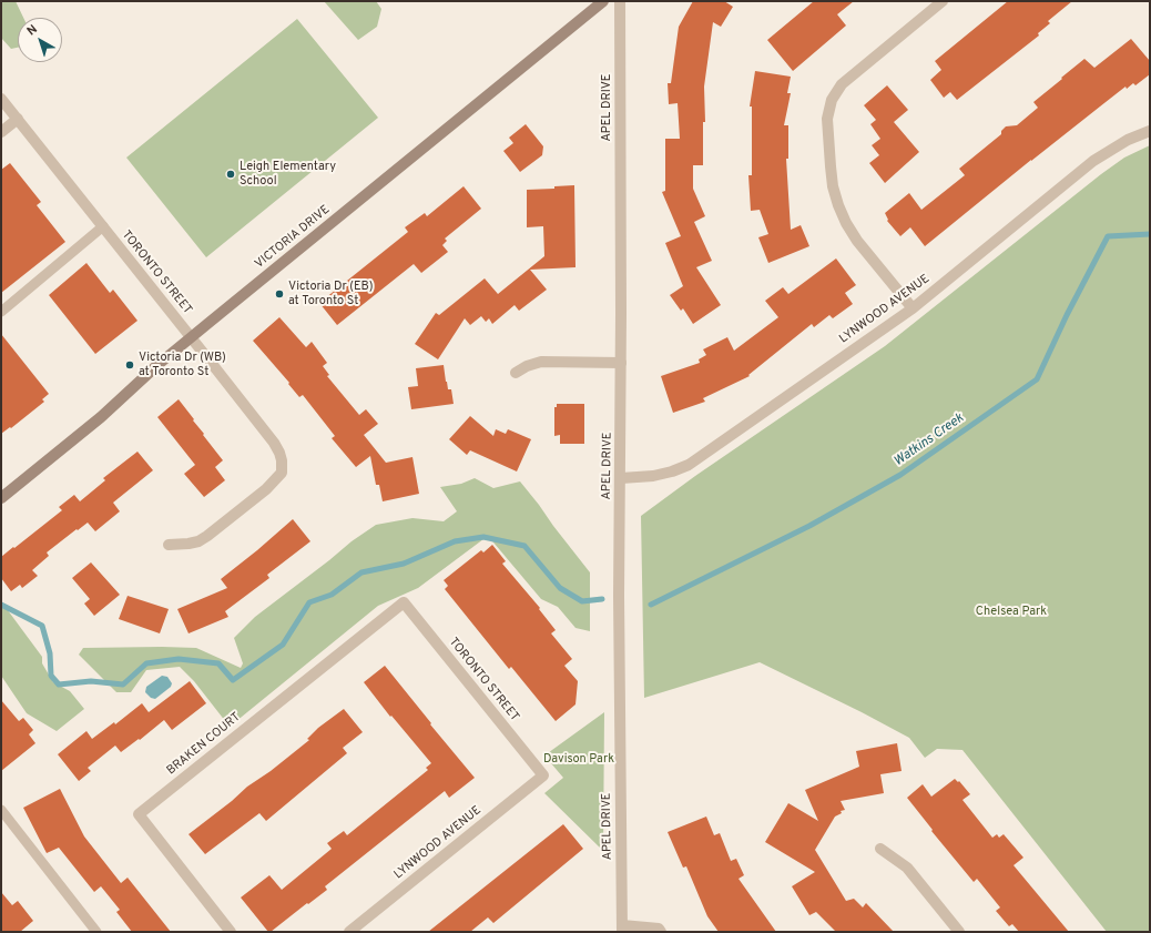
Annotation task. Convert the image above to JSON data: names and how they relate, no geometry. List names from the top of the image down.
{
  "streets": {
    "main road": ["VICTORIA DRIVE"],
    "street": [
      "APEL DRIVE",
      "TORONTO STREET",
      "LYNWOOD AVENUE",
      "BRAKEN COURT"
    ]
  },
  "crossings": [
    ["APEL DRIVE", "LYNWOOD AVENUE"],
    ["VICTORIA DRIVE", "TORONTO STREET"],
    ["TORONTO STREET", "LYNWOOD AVENUE"],
    ["TORONTO STREET", "BRAKEN COURT"]
  ],
  "water": ["Watkins Creek"],
  "parks": ["Chelsea Park", "Davison Park"],
  "places": ["Leigh Elementary School", "Victoria Dr (EB) at Toronto St", "Victoria Dr (WB) at Toronto St"],
  "north": "top left"
}
